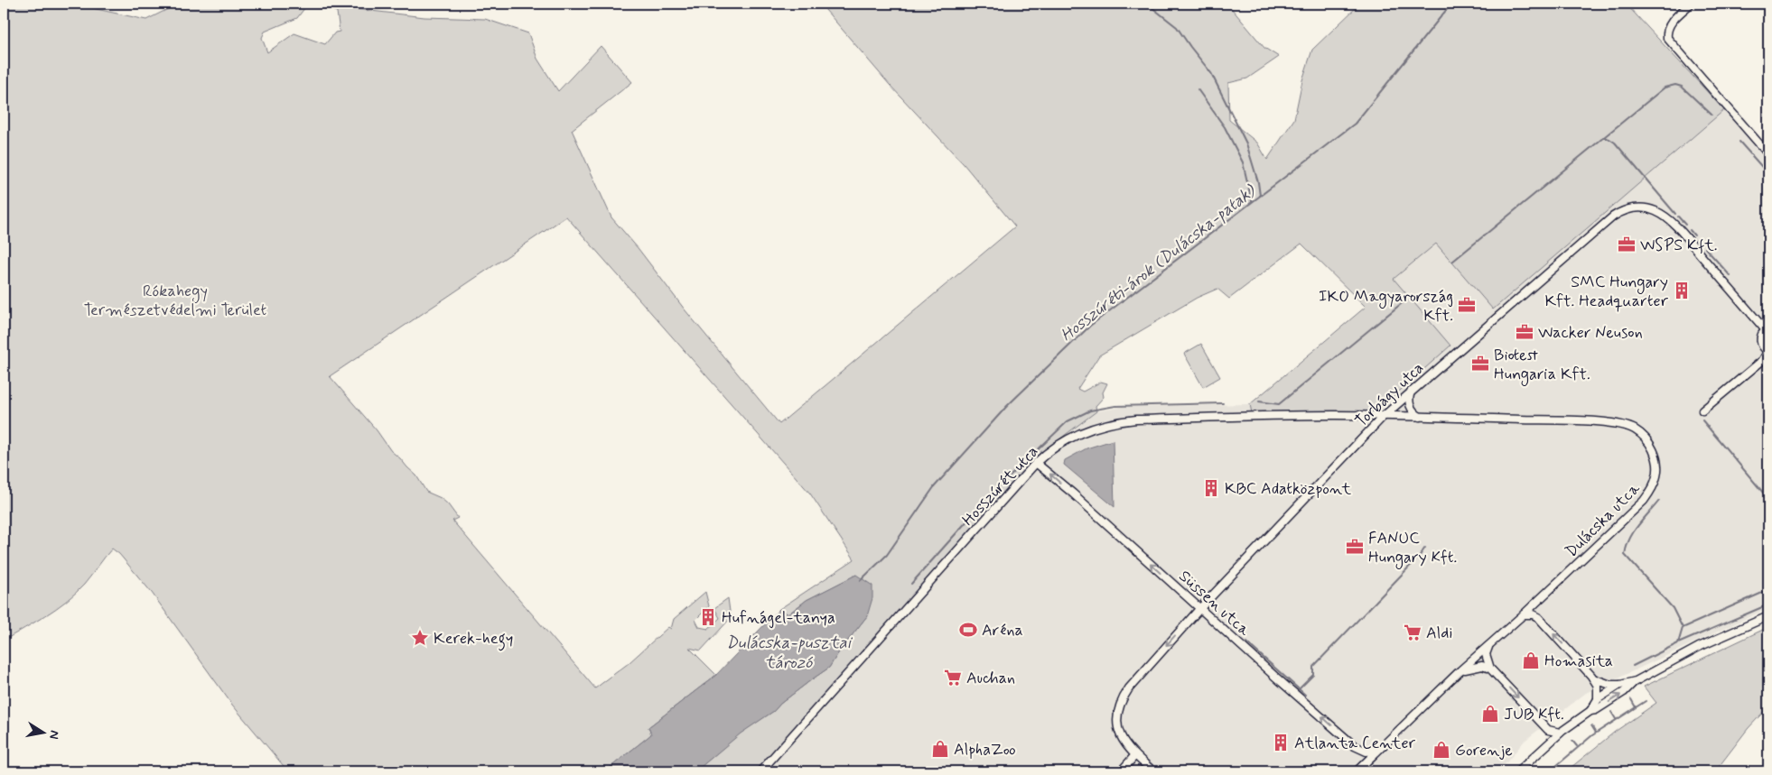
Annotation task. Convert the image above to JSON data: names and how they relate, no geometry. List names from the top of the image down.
{
  "streets": {
    "street": [
      "Torbágy utca",
      "Hosszúrét utca",
      "Dulácska utca",
      "Süssen utca"
    ]
  },
  "crossings": [
    ["Torbágy utca", "Hosszúrét utca"],
    ["Torbágy utca", "Dulácska utca"],
    ["Torbágy utca", "Süssen utca"],
    ["Hosszúrét utca", "Dulácska utca"],
    ["Hosszúrét utca", "Süssen utca"],
    ["Dulácska utca", "Süssen utca"]
  ],
  "one_way": ["Süssen utca"],
  "water": ["Hosszúréti-árok (Dulácska-patak)", "Dulácska-pusztai tározó"],
  "parks": ["Rókahegy Természetvédelmi Terület"],
  "places": {
    "office": [
      "WSPS Kft.",
      "IKO Magyarország Kft.",
      "Wacker Neuson",
      "Biotest Hungaria Kft.",
      "FANUC Hungary Kft."
    ],
    "building": [
      "SMC Hungary Kft. Headquarter",
      "KBC Adatközpont",
      "Hufnágel-tanya",
      "Atlanta Center"
    ],
    "sports": ["Aréna"],
    "supermarket": ["Aldi", "Auchan"],
    "place": ["Kerek-hegy"],
    "shop": [
      "Homasita",
      "JUB Kft.",
      "AlphaZoo",
      "Gorenje"
    ]
  },
  "north": "right"
}
